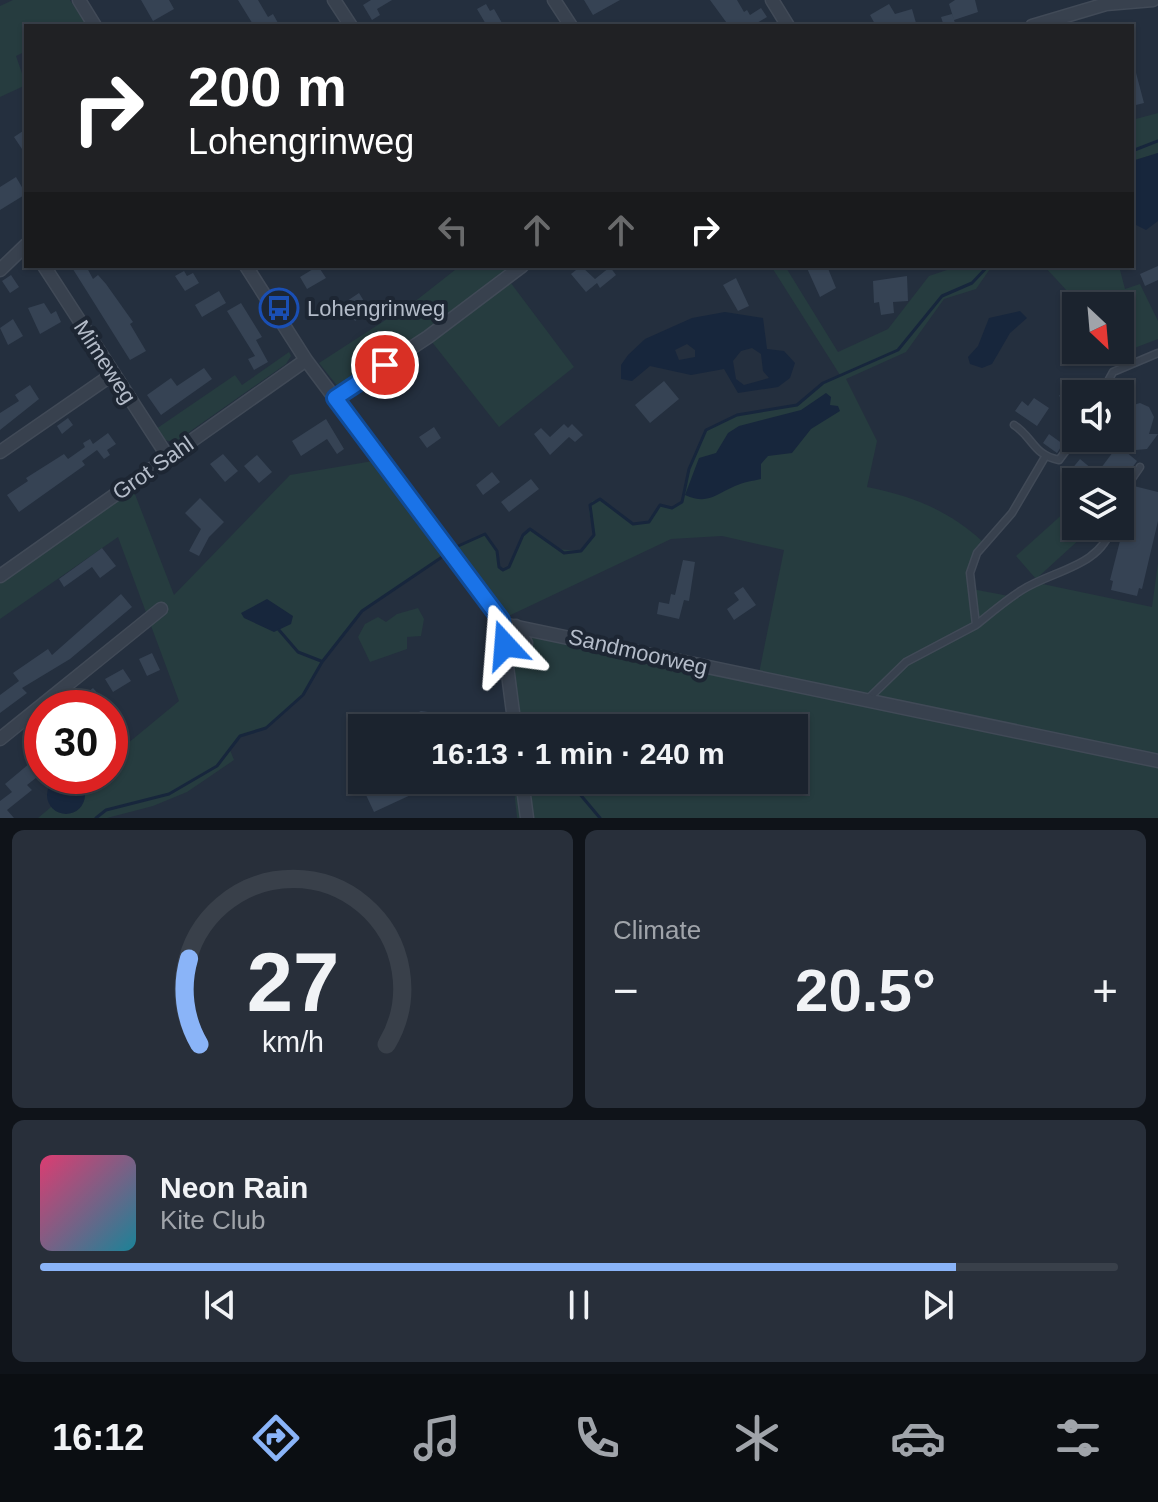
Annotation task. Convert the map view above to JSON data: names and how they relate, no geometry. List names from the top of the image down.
{
  "streets": {
    "street": ["Mimeweg", "Grot Sahl", "Sandmoorweg"]
  },
  "crossings": [
    ["Mimeweg", "Grot Sahl"]
  ],
  "places": {
    "bus stop": ["Lohengrinweg"]
  },
  "north": "bottom right",
  "page": {
    "turn": ["200 m", "Lohengrinweg"],
    "limit": "30",
    "trip": "16:13 · 1 min · 240 m",
    "tile": "Climate",
    "heat": ["−", "20.5°", "+"],
    "song": ["Neon Rain", "Kite Club"],
    "tabs": "16:12",
    "gauge": ["27", "km/h"]
  }
}
